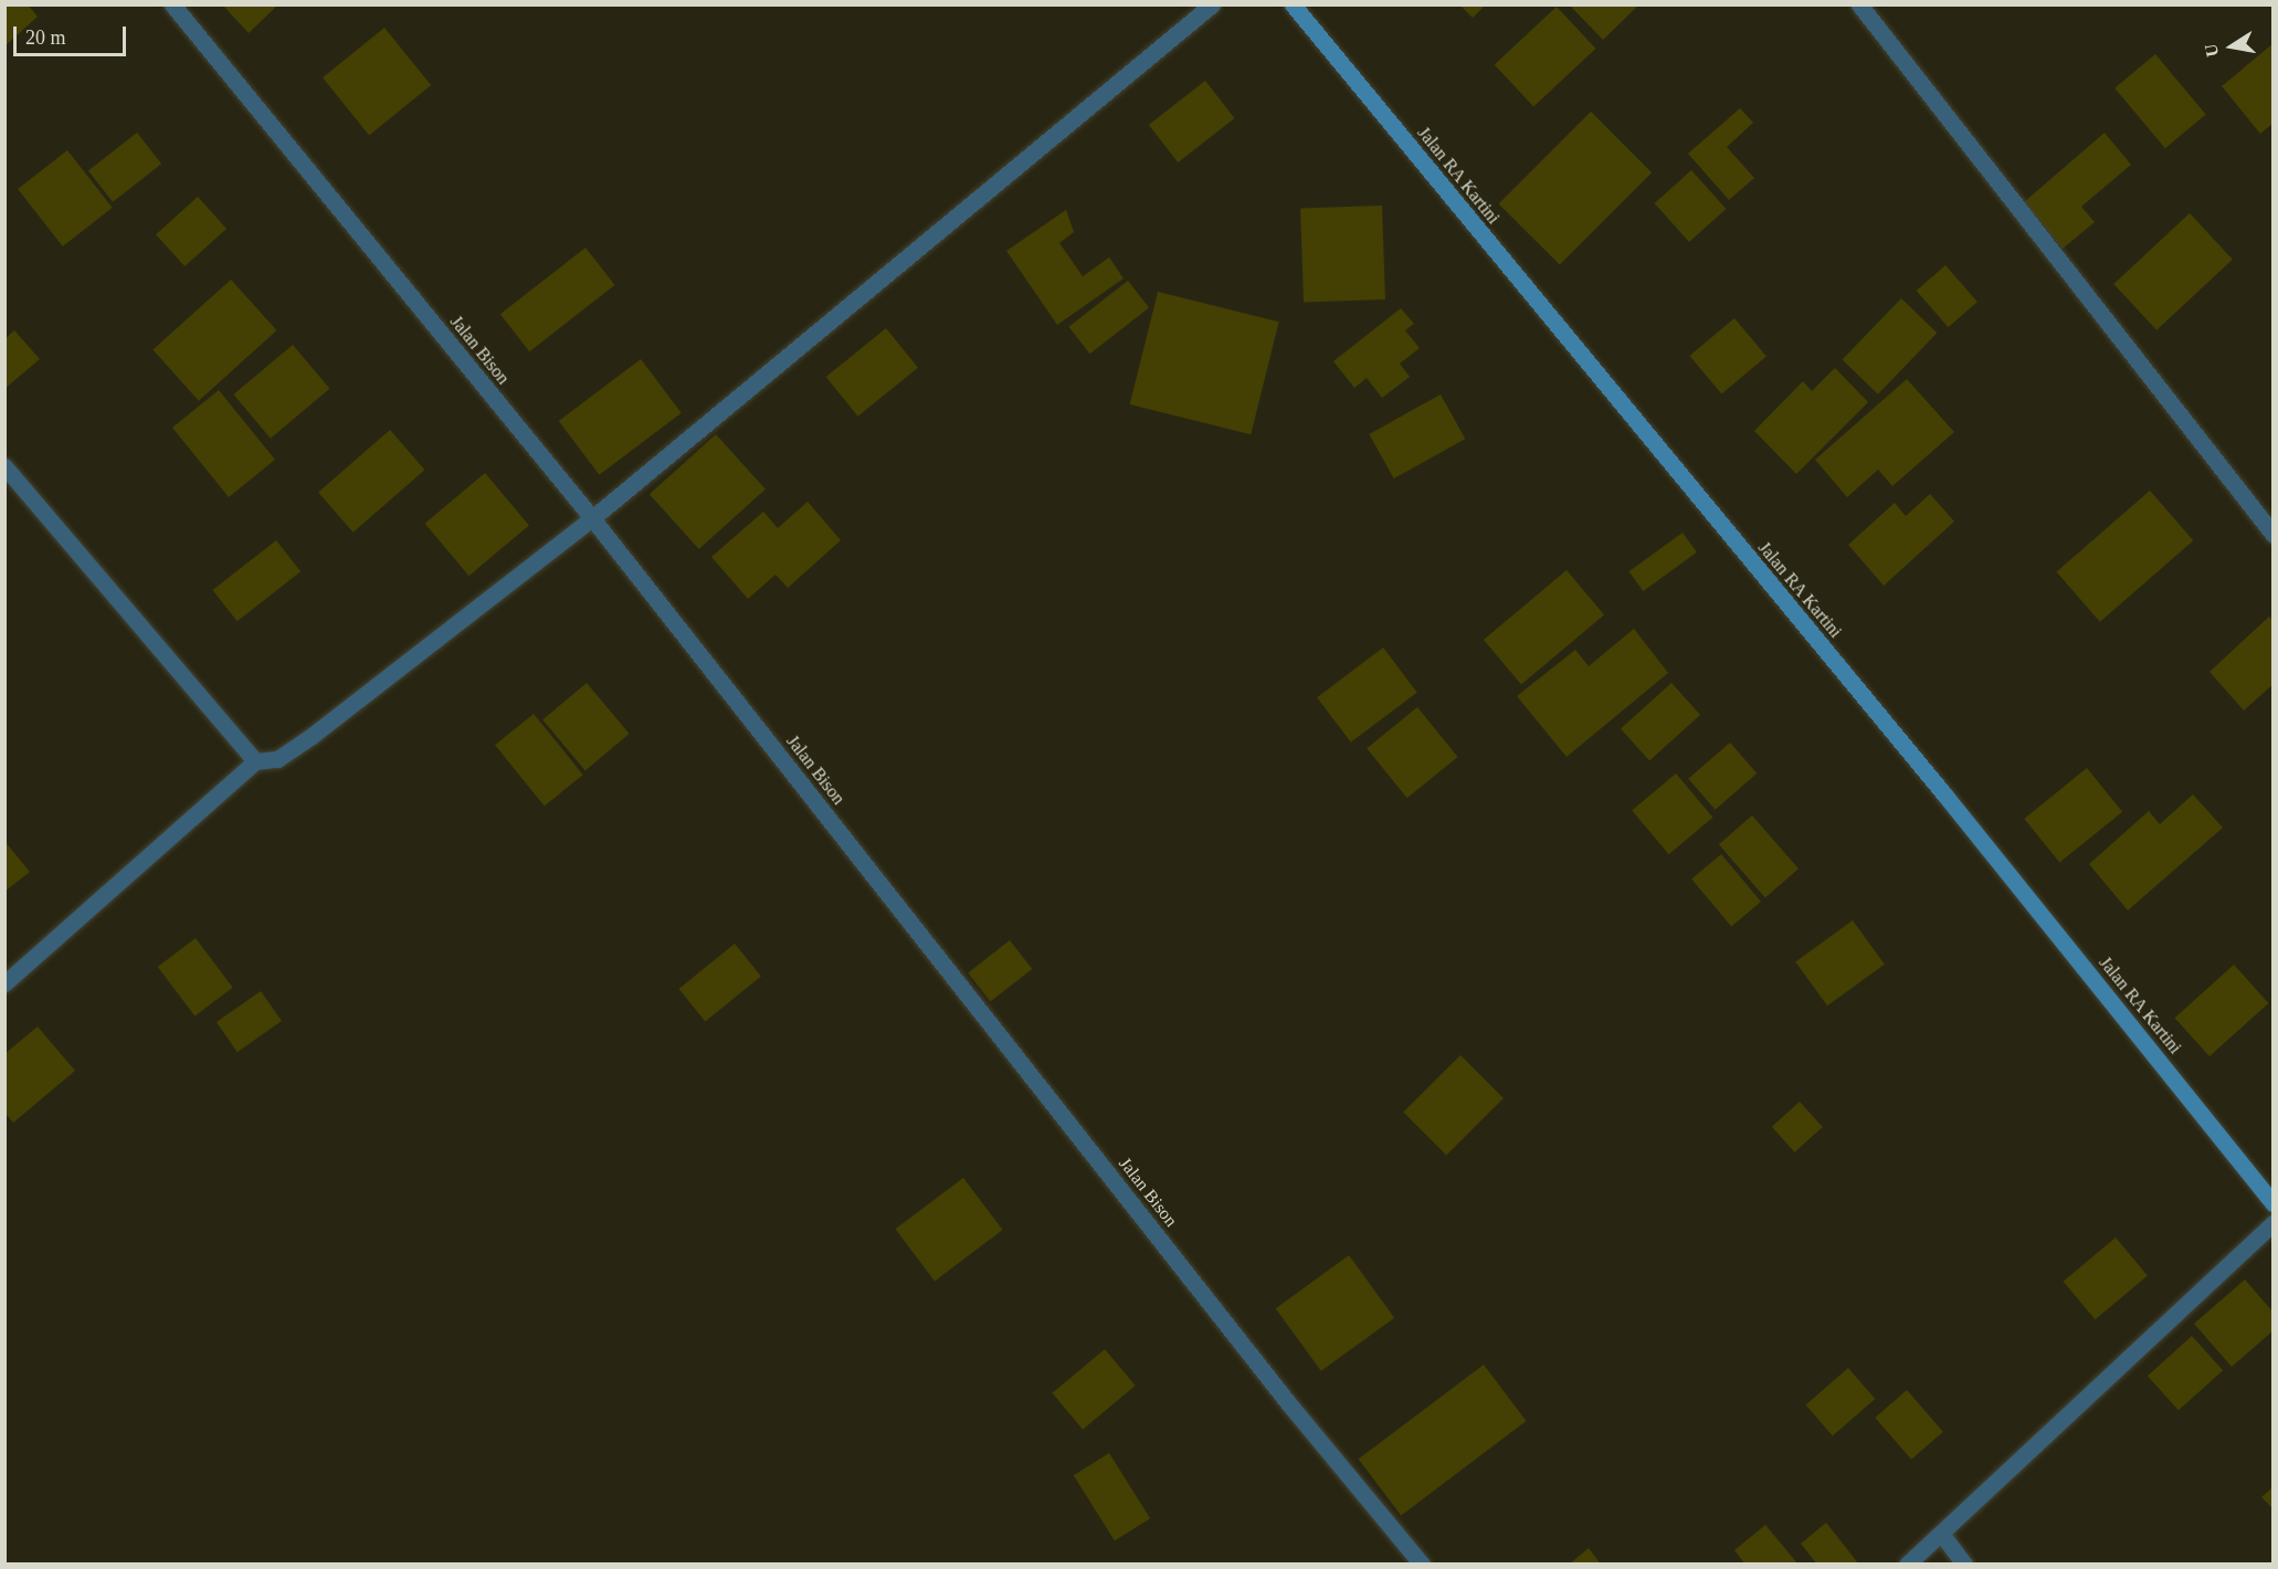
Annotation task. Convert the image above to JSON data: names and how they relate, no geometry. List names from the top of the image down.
{
  "streets": {
    "main road": ["Jalan RA Kartini"],
    "street": ["Jalan Bison"]
  },
  "scale_bar": "20 m",
  "north": "left"
}
